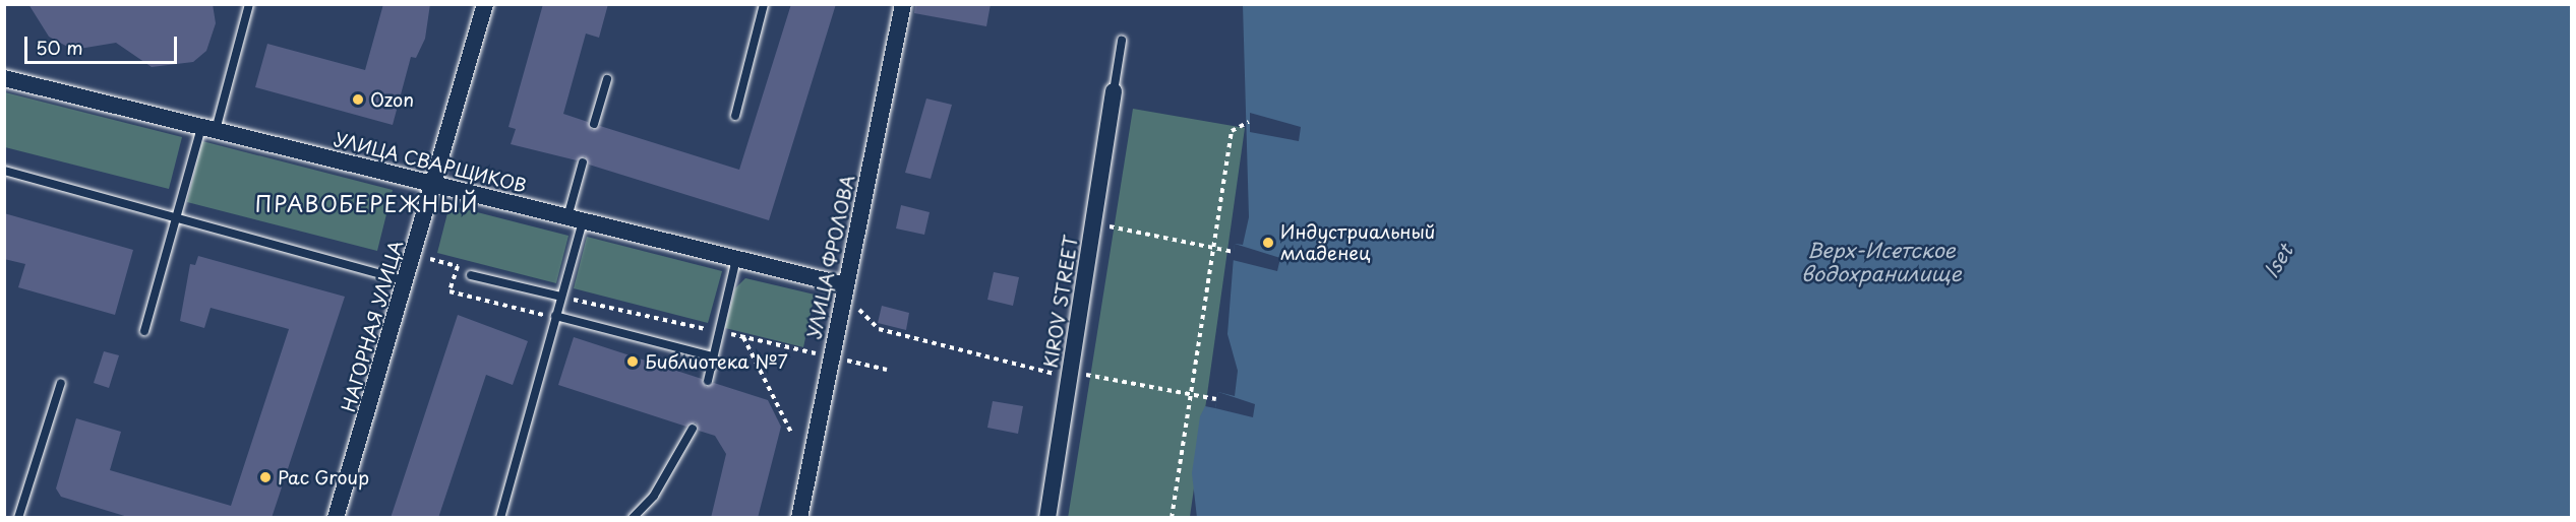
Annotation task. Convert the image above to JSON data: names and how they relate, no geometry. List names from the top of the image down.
{
  "streets": {
    "street": [
      "УЛИЦА СВАРЩИКОВ",
      "УЛИЦА ФРОЛОВА",
      "KIROV STREET",
      "НАГОРНАЯ УЛИЦА"
    ]
  },
  "crossings": [
    ["УЛИЦА СВАРЩИКОВ", "УЛИЦА ФРОЛОВА"],
    ["УЛИЦА СВАРЩИКОВ", "НАГОРНАЯ УЛИЦА"]
  ],
  "districts": ["ПРАВОБЕРЕЖНЫЙ"],
  "water": ["Верх-Исетское водохранилище", "Iset"],
  "places": [
    "Ozon",
    "Индустриальный младенец",
    "Библиотека №7",
    "Pac Group"
  ],
  "scale_bar": "50 m"
}
